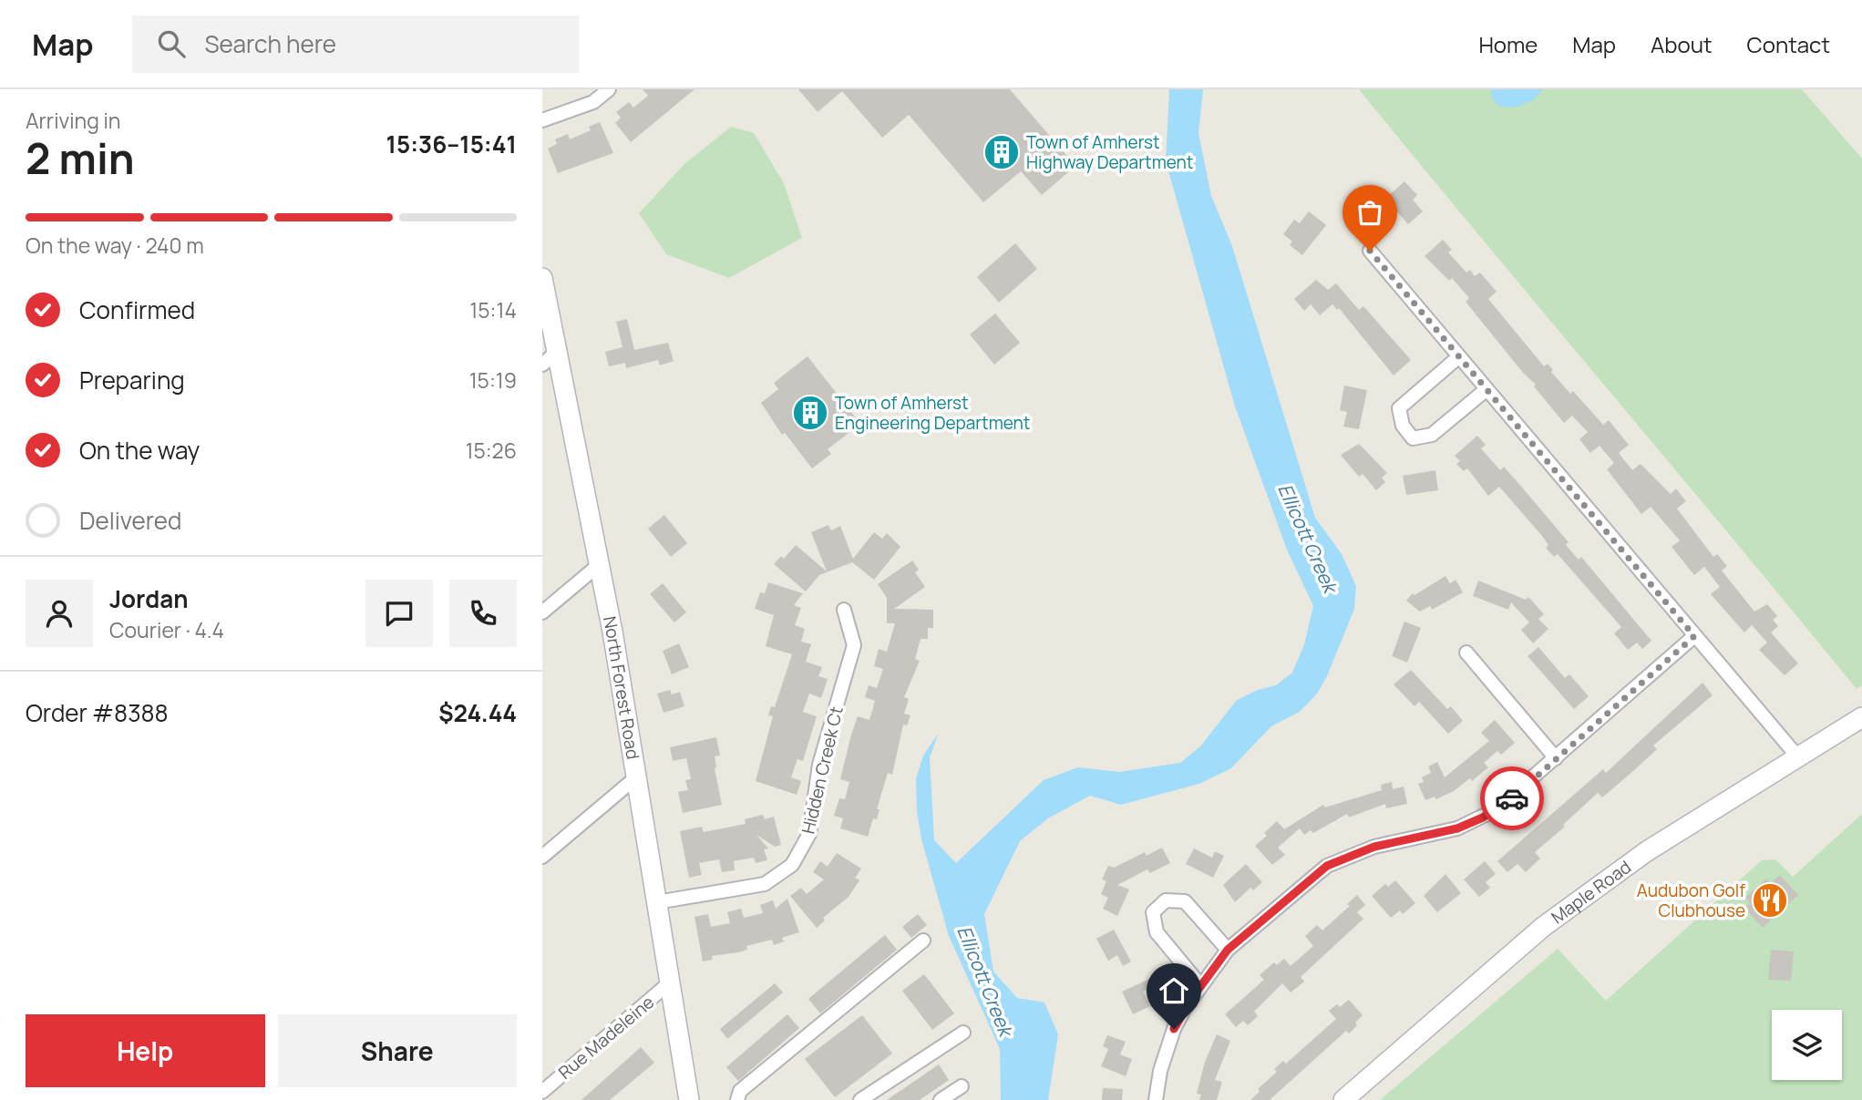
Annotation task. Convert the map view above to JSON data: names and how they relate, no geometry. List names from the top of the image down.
{
  "streets": {
    "street": [
      "North Forest Road",
      "Hidden Creek Ct",
      "Maple Road",
      "Rue Madeleine"
    ]
  },
  "crossings": [
    ["North Forest Road", "Hidden Creek Ct"],
    ["North Forest Road", "Rue Madeleine"]
  ],
  "water": ["Ellicott Creek"],
  "places": {
    "building": ["Town of Amherst Highway Department", "Town of Amherst Engineering Department"],
    "restaurant": ["Audubon Golf Clubhouse"]
  },
  "page": {
    "header": "Map",
    "search": "Search here",
    "nav": [
      "Home",
      "Map",
      "About",
      "Contact"
    ],
    "heading": ["2 min", "Arriving in", "15:36–15:41"],
    "panel": [
      "Jordan",
      "Courier · 4.4",
      "Order #8388",
      "$24.44"
    ],
    "bar": "On the way · 240 m",
    "list": [
      ["Confirmed", "15:14"],
      ["Preparing", "15:19"],
      ["On the way", "15:26"],
      "Delivered"
    ],
    "buttons": ["Help", "Share"]
  }
}
